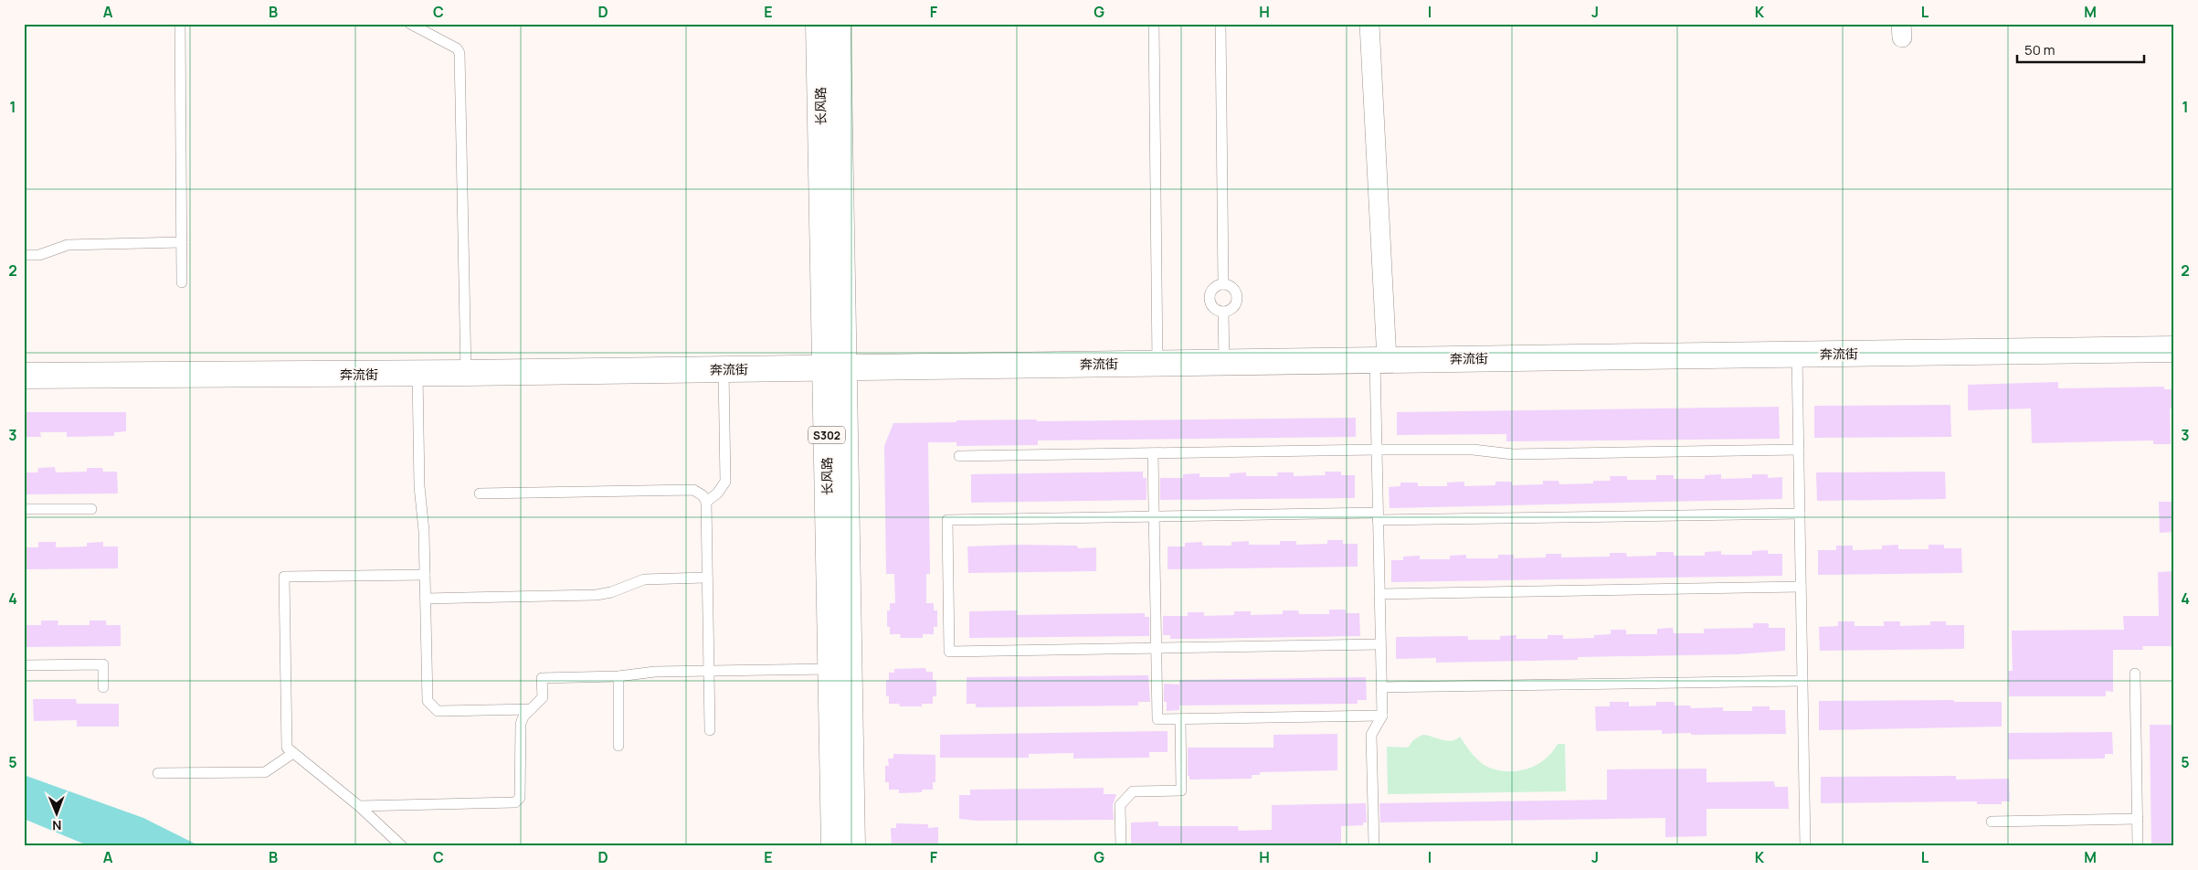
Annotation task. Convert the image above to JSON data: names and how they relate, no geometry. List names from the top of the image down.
{
  "streets": {
    "street": ["长风路", "奔流街", "S302"]
  },
  "crossings": [
    ["长风路", "奔流街"]
  ],
  "scale_bar": "50 m",
  "north": "bottom",
  "grid": {
    "columns": [
      "A",
      "B",
      "C",
      "D",
      "E",
      "F",
      "G",
      "H",
      "I",
      "J",
      "K",
      "L",
      "M"
    ],
    "rows": [
      "1",
      "2",
      "3",
      "4",
      "5"
    ]
  }
}
